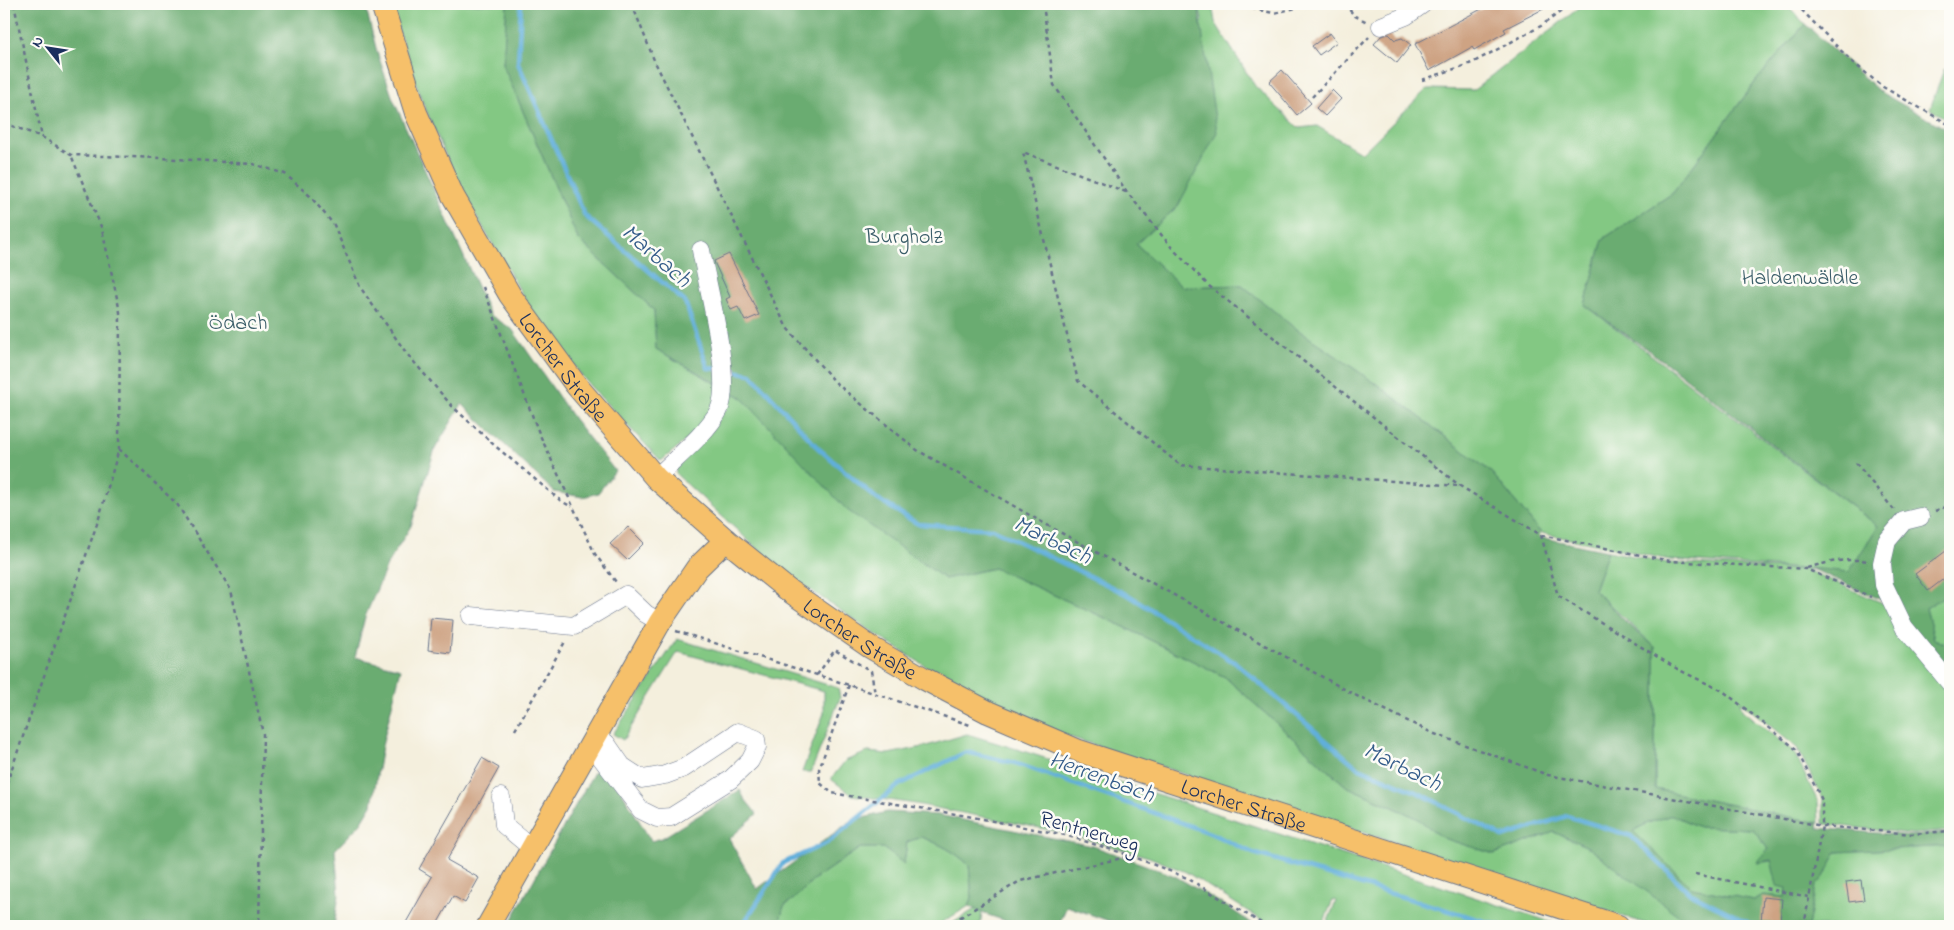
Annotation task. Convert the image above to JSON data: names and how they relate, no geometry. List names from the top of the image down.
{
  "streets": {
    "main road": ["Lorcher Straße"],
    "path": ["Rentnerweg"]
  },
  "water": ["Marbach", "Herrenbach"],
  "parks": ["Burgholz", "Haldenwäldle", "Ödach"],
  "north": "top left"
}
